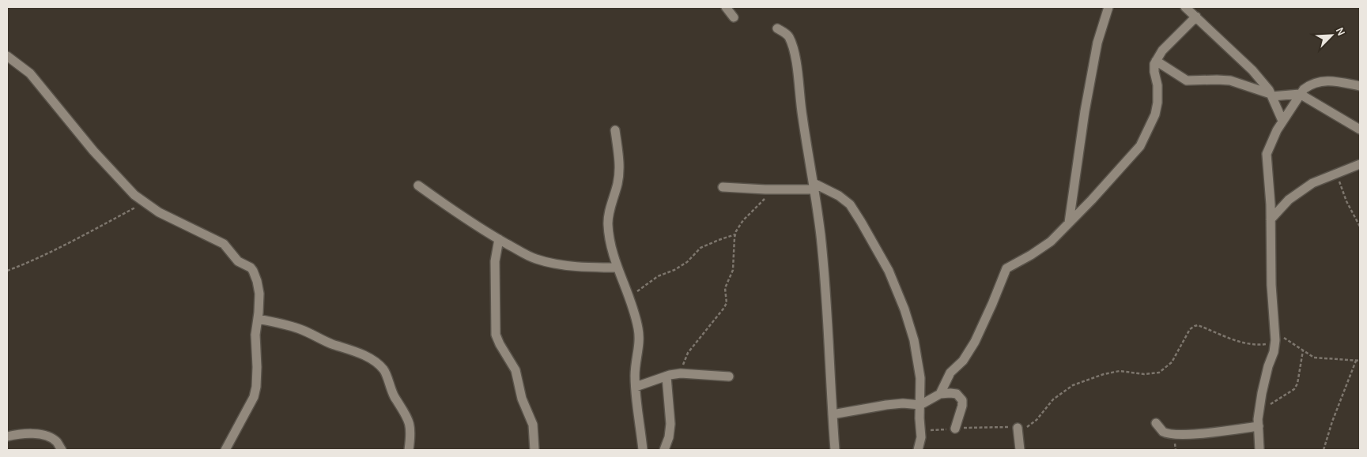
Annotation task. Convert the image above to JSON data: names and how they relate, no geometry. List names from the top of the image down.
{
  "north": "top right"
}
